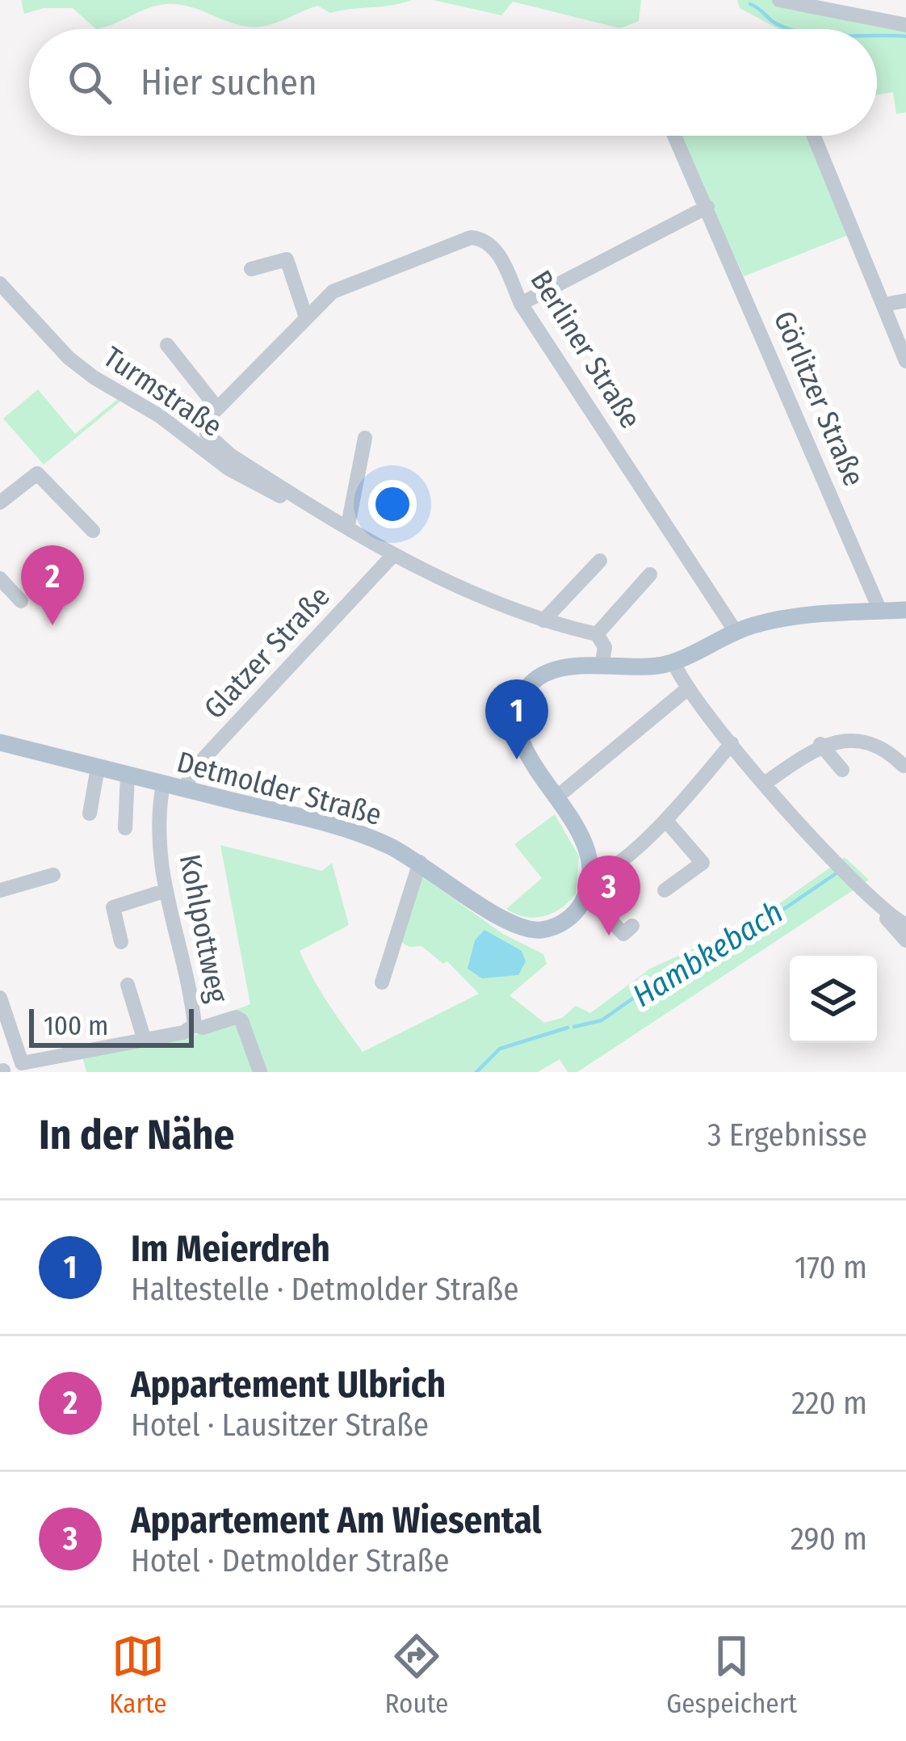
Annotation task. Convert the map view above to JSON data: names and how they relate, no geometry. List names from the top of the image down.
{
  "streets": {
    "main road": ["Detmolder Straße"],
    "street": [
      "Berliner Straße",
      "Turmstraße",
      "Görlitzer Straße",
      "Glatzer Straße",
      "Kohlpottweg"
    ]
  },
  "crossings": [
    ["Berliner Straße", "Turmstraße"],
    ["Turmstraße", "Glatzer Straße"],
    ["Glatzer Straße", "Detmolder Straße"],
    ["Detmolder Straße", "Kohlpottweg"]
  ],
  "water": ["Hambkebach"],
  "scale_bar": "100 m",
  "page": {
    "search": "Hier suchen",
    "pins": ["2", "1", "3"],
    "scale": "100 m",
    "heading": ["In der Nähe", "3 Ergebnisse"],
    "list": [
      {
        "mark": "1",
        "name": "Im Meierdreh",
        "note": "Haltestelle · Detmolder Straße",
        "value": "170 m"
      },
      {
        "mark": "2",
        "name": "Appartement Ulbrich",
        "note": "Hotel · Lausitzer Straße",
        "value": "220 m"
      },
      {
        "mark": "3",
        "name": "Appartement Am Wiesental",
        "note": "Hotel · Detmolder Straße",
        "value": "290 m"
      }
    ],
    "nav": ["Karte", "Route", "Gespeichert"]
  }
}
